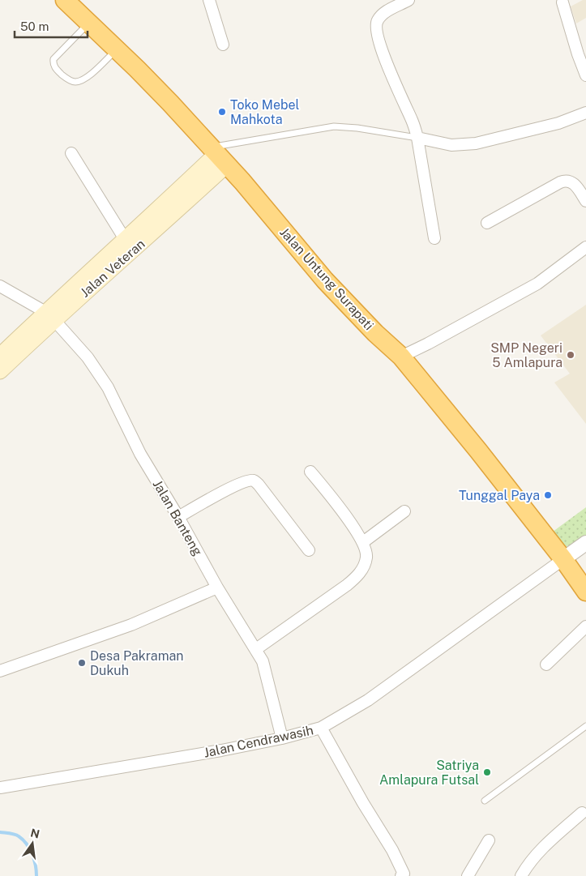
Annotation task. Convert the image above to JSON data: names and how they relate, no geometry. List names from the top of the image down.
{
  "streets": {
    "highway": ["Jalan Untung Surapati"],
    "main road": ["Jalan Veteran"],
    "street": ["Jalan Banteng", "Jalan Cendrawasih"]
  },
  "crossings": [
    ["Jalan Veteran", "Jalan Untung Surapati"],
    ["Jalan Veteran", "Jalan Banteng"],
    ["Jalan Untung Surapati", "Jalan Cendrawasih"],
    ["Jalan Banteng", "Jalan Cendrawasih"]
  ],
  "places": [
    "Toko Mebel Mahkota",
    "SMP Negeri 5 Amlapura",
    "Tunggal Paya",
    "Desa Pakraman Dukuh",
    "Satriya Amlapura Futsal"
  ],
  "scale_bar": "50 m",
  "north": "top"
}
